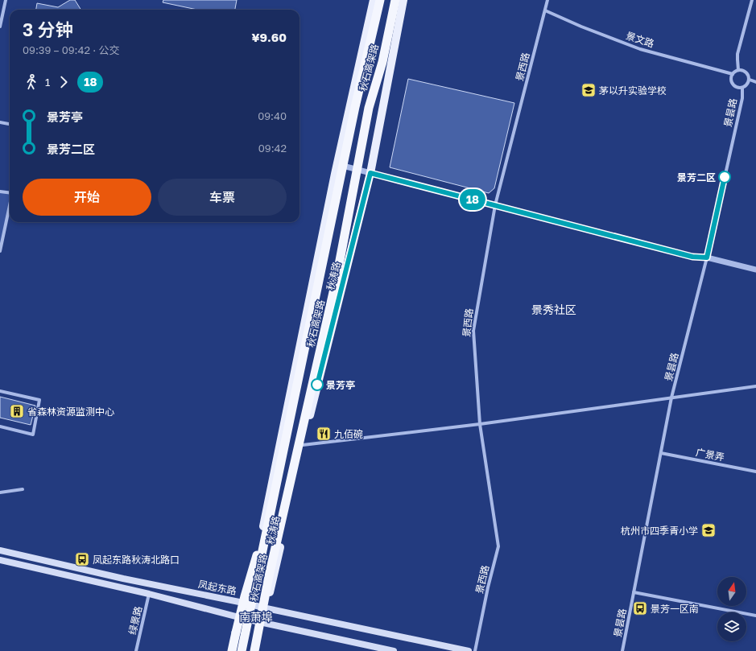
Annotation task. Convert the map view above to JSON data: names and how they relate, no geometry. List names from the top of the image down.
{
  "streets": {
    "highway": ["秋石高架路"],
    "main road": ["秋涛路", "凤起东路"],
    "street": [
      "景文路",
      "景西路",
      "景昙路",
      "广景弄",
      "绿景路"
    ]
  },
  "crossings": [
    ["景文路", "景西路"],
    ["景文路", "景昙路"],
    ["景昙路", "广景弄"],
    ["秋涛路", "凤起东路"]
  ],
  "districts": ["景秀社区", "南萧埠"],
  "places": {
    "school or university": ["茅以升实验学校", "杭州市四季青小学"],
    "other": ["景芳二区", "景芳亭"],
    "building": ["省森林资源监测中心"],
    "restaurant": ["九佰碗"],
    "bus stop": ["凤起东路秋涛北路口", "景芳一区南"]
  },
  "lines": ["bus line 18"],
  "north": "top",
  "page": {
    "on_map": "18",
    "heading": ["3 分钟", "09:39 – 09:42 · 公交", "¥9.60"],
    "legs": ["1", "18"],
    "list": [
      {
        "name": "景芳亭",
        "value": "09:40"
      },
      {
        "name": "景芳二区",
        "value": "09:42"
      }
    ],
    "buttons": ["开始", "车票"]
  }
}
